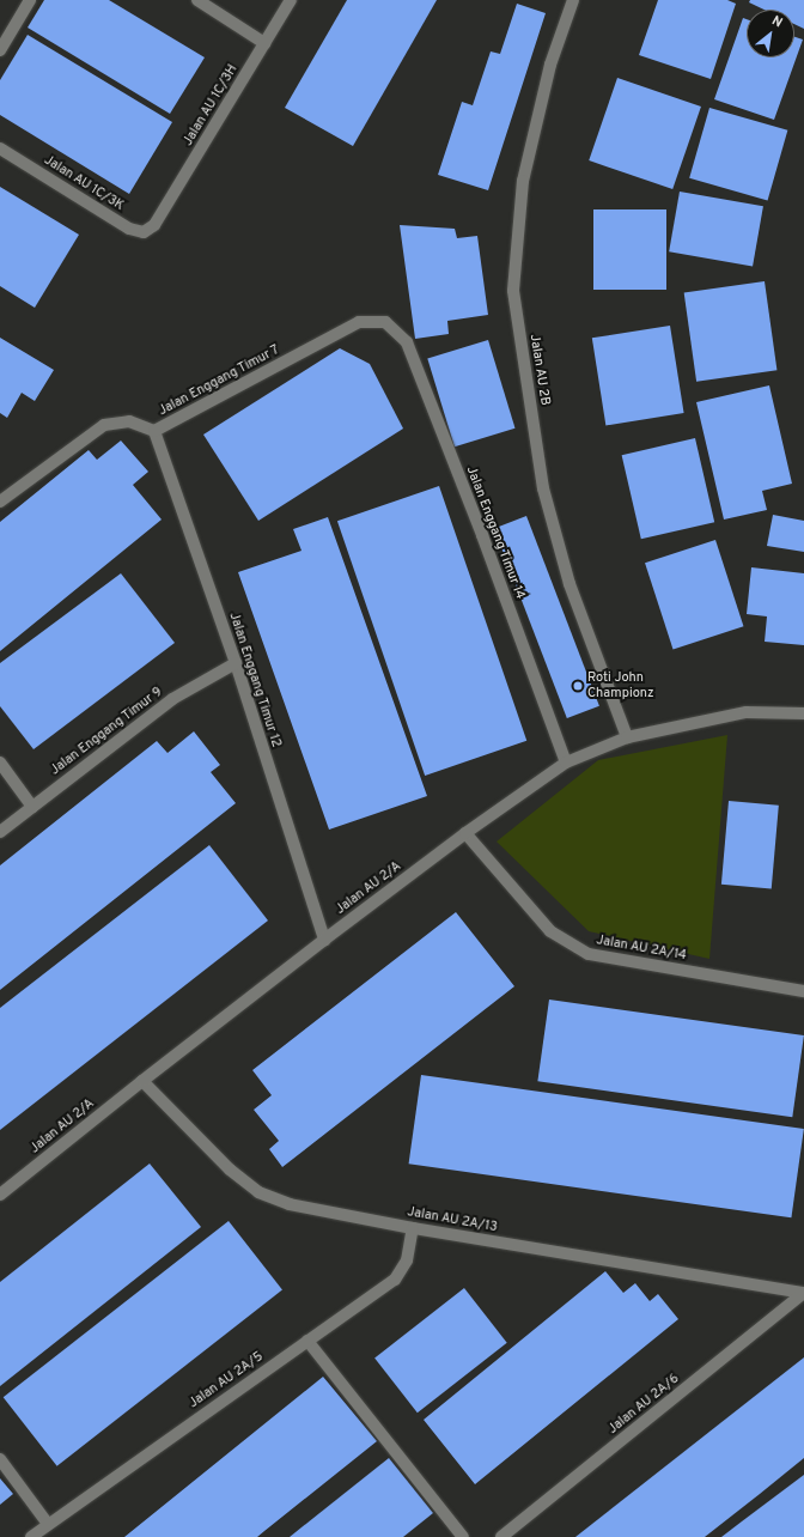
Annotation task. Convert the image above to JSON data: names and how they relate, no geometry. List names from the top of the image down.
{
  "streets": {
    "street": [
      "Jalan AU 1C/3H",
      "Jalan AU 1C/3K",
      "Jalan AU 2B",
      "Jalan Enggang Timur 7",
      "Jalan Enggang Timur 14",
      "Jalan Enggang Timur 12",
      "Jalan Enggang Timur 9",
      "Jalan AU 2/A",
      "Jalan AU 2A/14",
      "Jalan AU 2A/13",
      "Jalan AU 2A/5",
      "Jalan AU 2A/6"
    ]
  },
  "crossings": [
    ["Jalan AU 1C/3H", "Jalan AU 1C/3K"],
    ["Jalan AU 2B", "Jalan AU 2/A"],
    ["Jalan Enggang Timur 7", "Jalan Enggang Timur 14"],
    ["Jalan Enggang Timur 7", "Jalan Enggang Timur 12"],
    ["Jalan Enggang Timur 14", "Jalan AU 2/A"],
    ["Jalan Enggang Timur 12", "Jalan Enggang Timur 9"],
    ["Jalan Enggang Timur 12", "Jalan AU 2/A"],
    ["Jalan AU 2/A", "Jalan AU 2A/14"],
    ["Jalan AU 2/A", "Jalan AU 2A/13"],
    ["Jalan AU 2A/13", "Jalan AU 2A/5"],
    ["Jalan AU 2A/13", "Jalan AU 2A/6"]
  ],
  "places": ["Roti John Championz"],
  "north": "top right"
}
